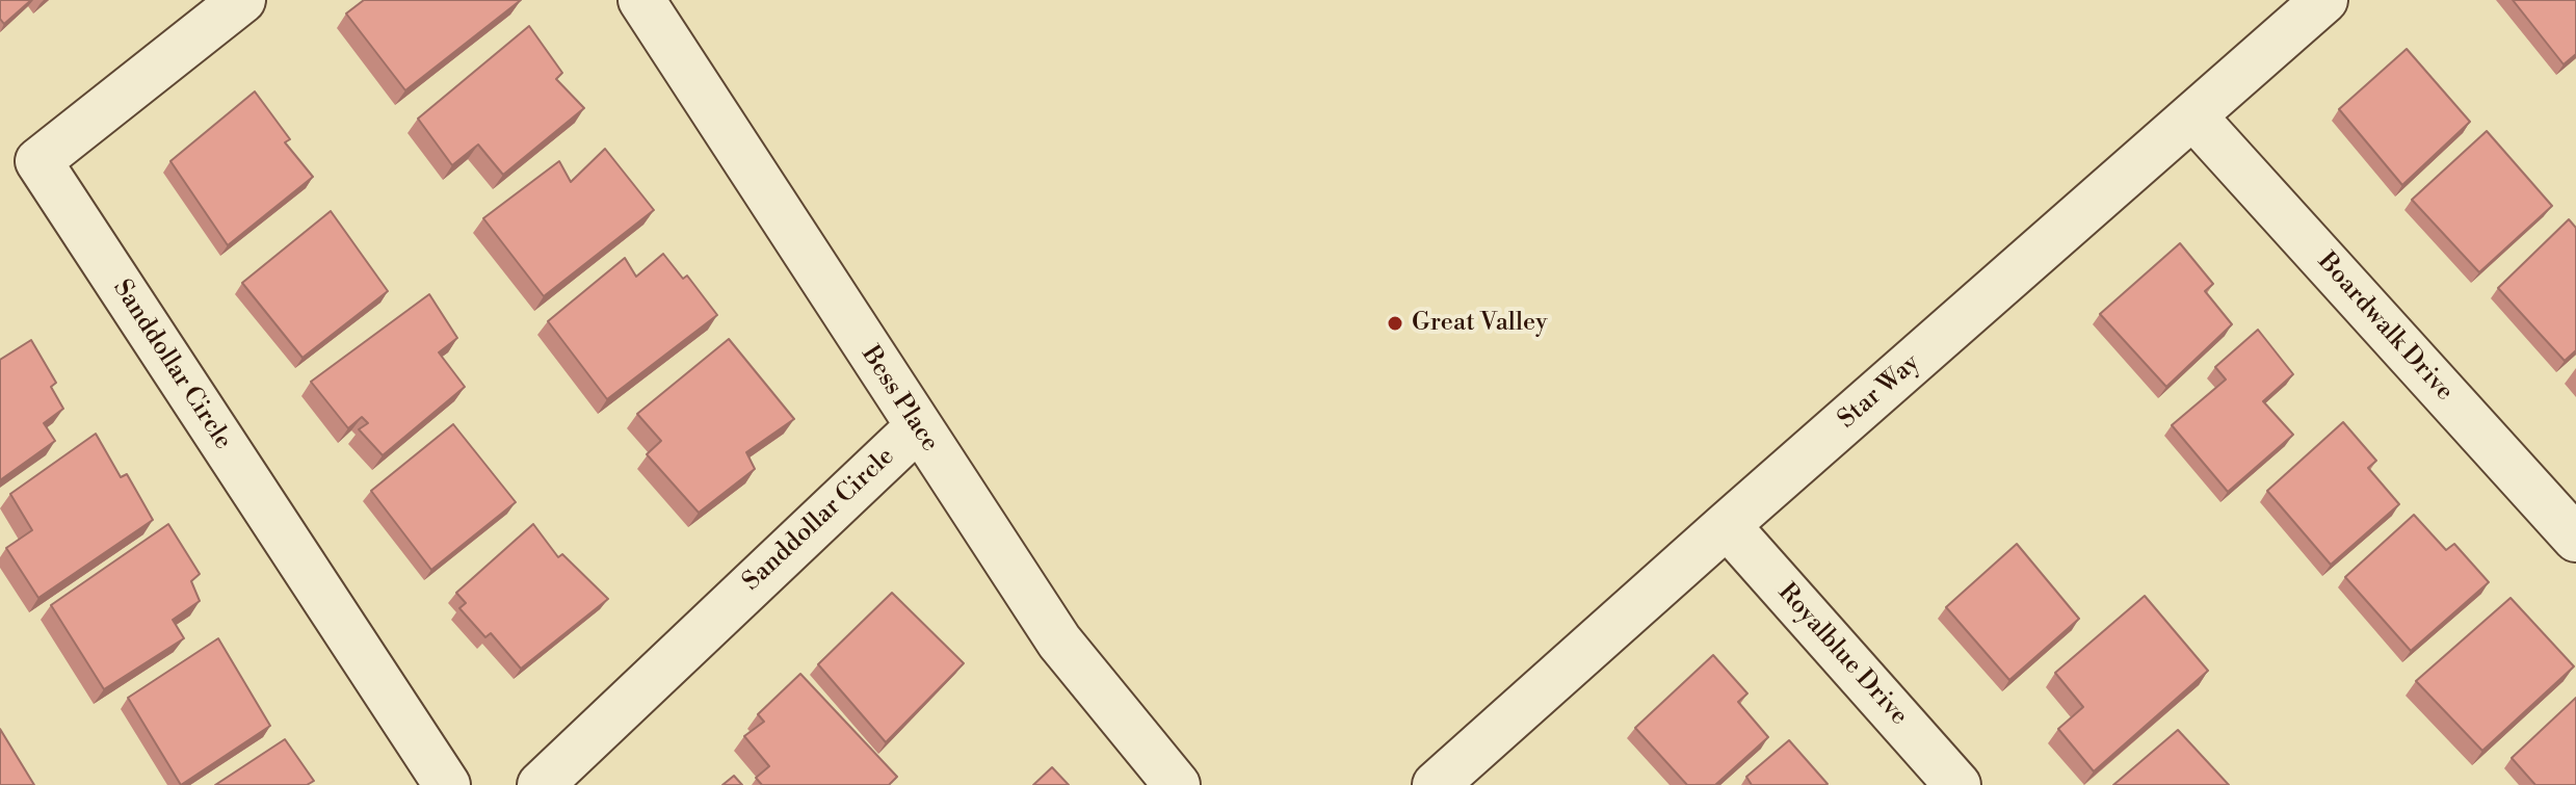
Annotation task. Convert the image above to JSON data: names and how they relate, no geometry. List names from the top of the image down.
{
  "streets": {
    "street": [
      "Boardwalk Drive",
      "Sanddollar Circle",
      "Star Way",
      "Bess Place",
      "Royalblue Drive"
    ]
  },
  "crossings": [
    ["Boardwalk Drive", "Star Way"],
    ["Sanddollar Circle", "Bess Place"],
    ["Star Way", "Royalblue Drive"]
  ],
  "places": ["Great Valley"]
}
